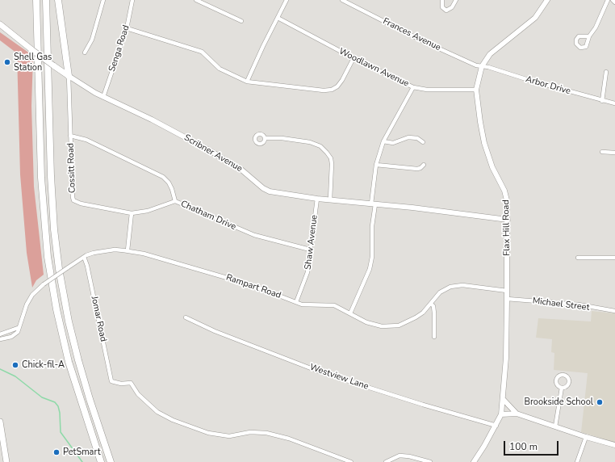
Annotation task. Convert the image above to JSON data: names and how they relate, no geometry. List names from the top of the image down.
{
  "streets": {
    "main road": ["Scribner Avenue"],
    "street": [
      "Frances Avenue",
      "Senga Road",
      "Woodlawn Avenue",
      "Arbor Drive",
      "Cossitt Road",
      "Chatham Drive",
      "Flax Hill Road",
      "Shaw Avenue",
      "Rampart Road",
      "Michael Street",
      "Jomar Road",
      "Westview Lane"
    ]
  },
  "crossings": [
    ["Frances Avenue", "Arbor Drive"],
    ["Frances Avenue", "Flax Hill Road"],
    ["Senga Road", "Scribner Avenue"],
    ["Woodlawn Avenue", "Flax Hill Road"],
    ["Arbor Drive", "Flax Hill Road"],
    ["Scribner Avenue", "Cossitt Road"],
    ["Scribner Avenue", "Flax Hill Road"],
    ["Scribner Avenue", "Shaw Avenue"],
    ["Cossitt Road", "Chatham Drive"],
    ["Chatham Drive", "Shaw Avenue"],
    ["Flax Hill Road", "Rampart Road"],
    ["Flax Hill Road", "Michael Street"],
    ["Flax Hill Road", "Westview Lane"],
    ["Shaw Avenue", "Rampart Road"],
    ["Rampart Road", "Jomar Road"]
  ],
  "places": [
    "Shell Gas Station",
    "Chick-fil-A",
    "Brookside School",
    "PetSmart"
  ],
  "scale_bar": "100 m"
}
